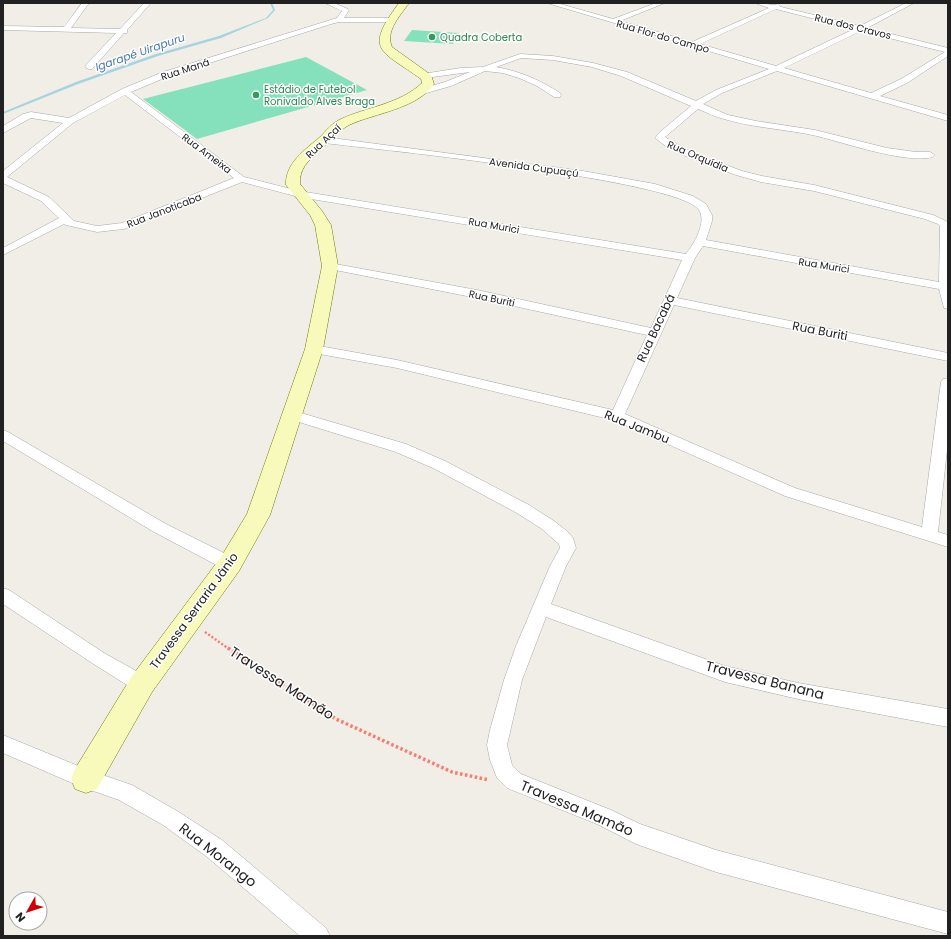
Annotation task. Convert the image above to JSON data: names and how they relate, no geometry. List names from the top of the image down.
{
  "streets": {
    "street": [
      "Rua dos Cravos",
      "Rua Flor do Campo",
      "Rua Maná",
      "Rua Açaí",
      "Rua Ameixa",
      "Rua Orquídia",
      "Avenida Cupuaçú",
      "Rua Janoticaba",
      "Rua Murici",
      "Rua Buriti",
      "Rua Bacabá",
      "Rua Jambu",
      "Travessa Serraria Jânio",
      "Travessa Banana",
      "Travessa Mamão",
      "Rua Morango"
    ]
  },
  "crossings": [
    ["Rua dos Cravos", "Rua Orquídia"],
    ["Rua Flor do Campo", "Rua Orquídia"],
    ["Rua Maná", "Rua Ameixa"],
    ["Rua Maná", "Rua Janoticaba"],
    ["Rua Açaí", "Rua Ameixa"],
    ["Rua Açaí", "Avenida Cupuaçú"],
    ["Rua Açaí", "Rua Murici"],
    ["Rua Açaí", "Rua Buriti"],
    ["Rua Açaí", "Rua Jambu"],
    ["Rua Açaí", "Travessa Serraria Jânio"],
    ["Rua Ameixa", "Rua Janoticaba"],
    ["Rua Ameixa", "Rua Murici"],
    ["Rua Orquídia", "Rua Murici"],
    ["Avenida Cupuaçú", "Rua Murici"],
    ["Avenida Cupuaçú", "Rua Bacabá"],
    ["Rua Murici", "Rua Bacabá"],
    ["Rua Buriti", "Rua Bacabá"],
    ["Rua Bacabá", "Rua Jambu"],
    ["Rua Jambu", "Travessa Serraria Jânio"],
    ["Travessa Serraria Jânio", "Travessa Mamão"],
    ["Travessa Serraria Jânio", "Rua Morango"]
  ],
  "water": ["Igarapé Uirapuru"],
  "places": ["Quadra Coberta", "Estádio de Futebol Ronivaldo Alves Braga"],
  "north": "bottom left"
}
